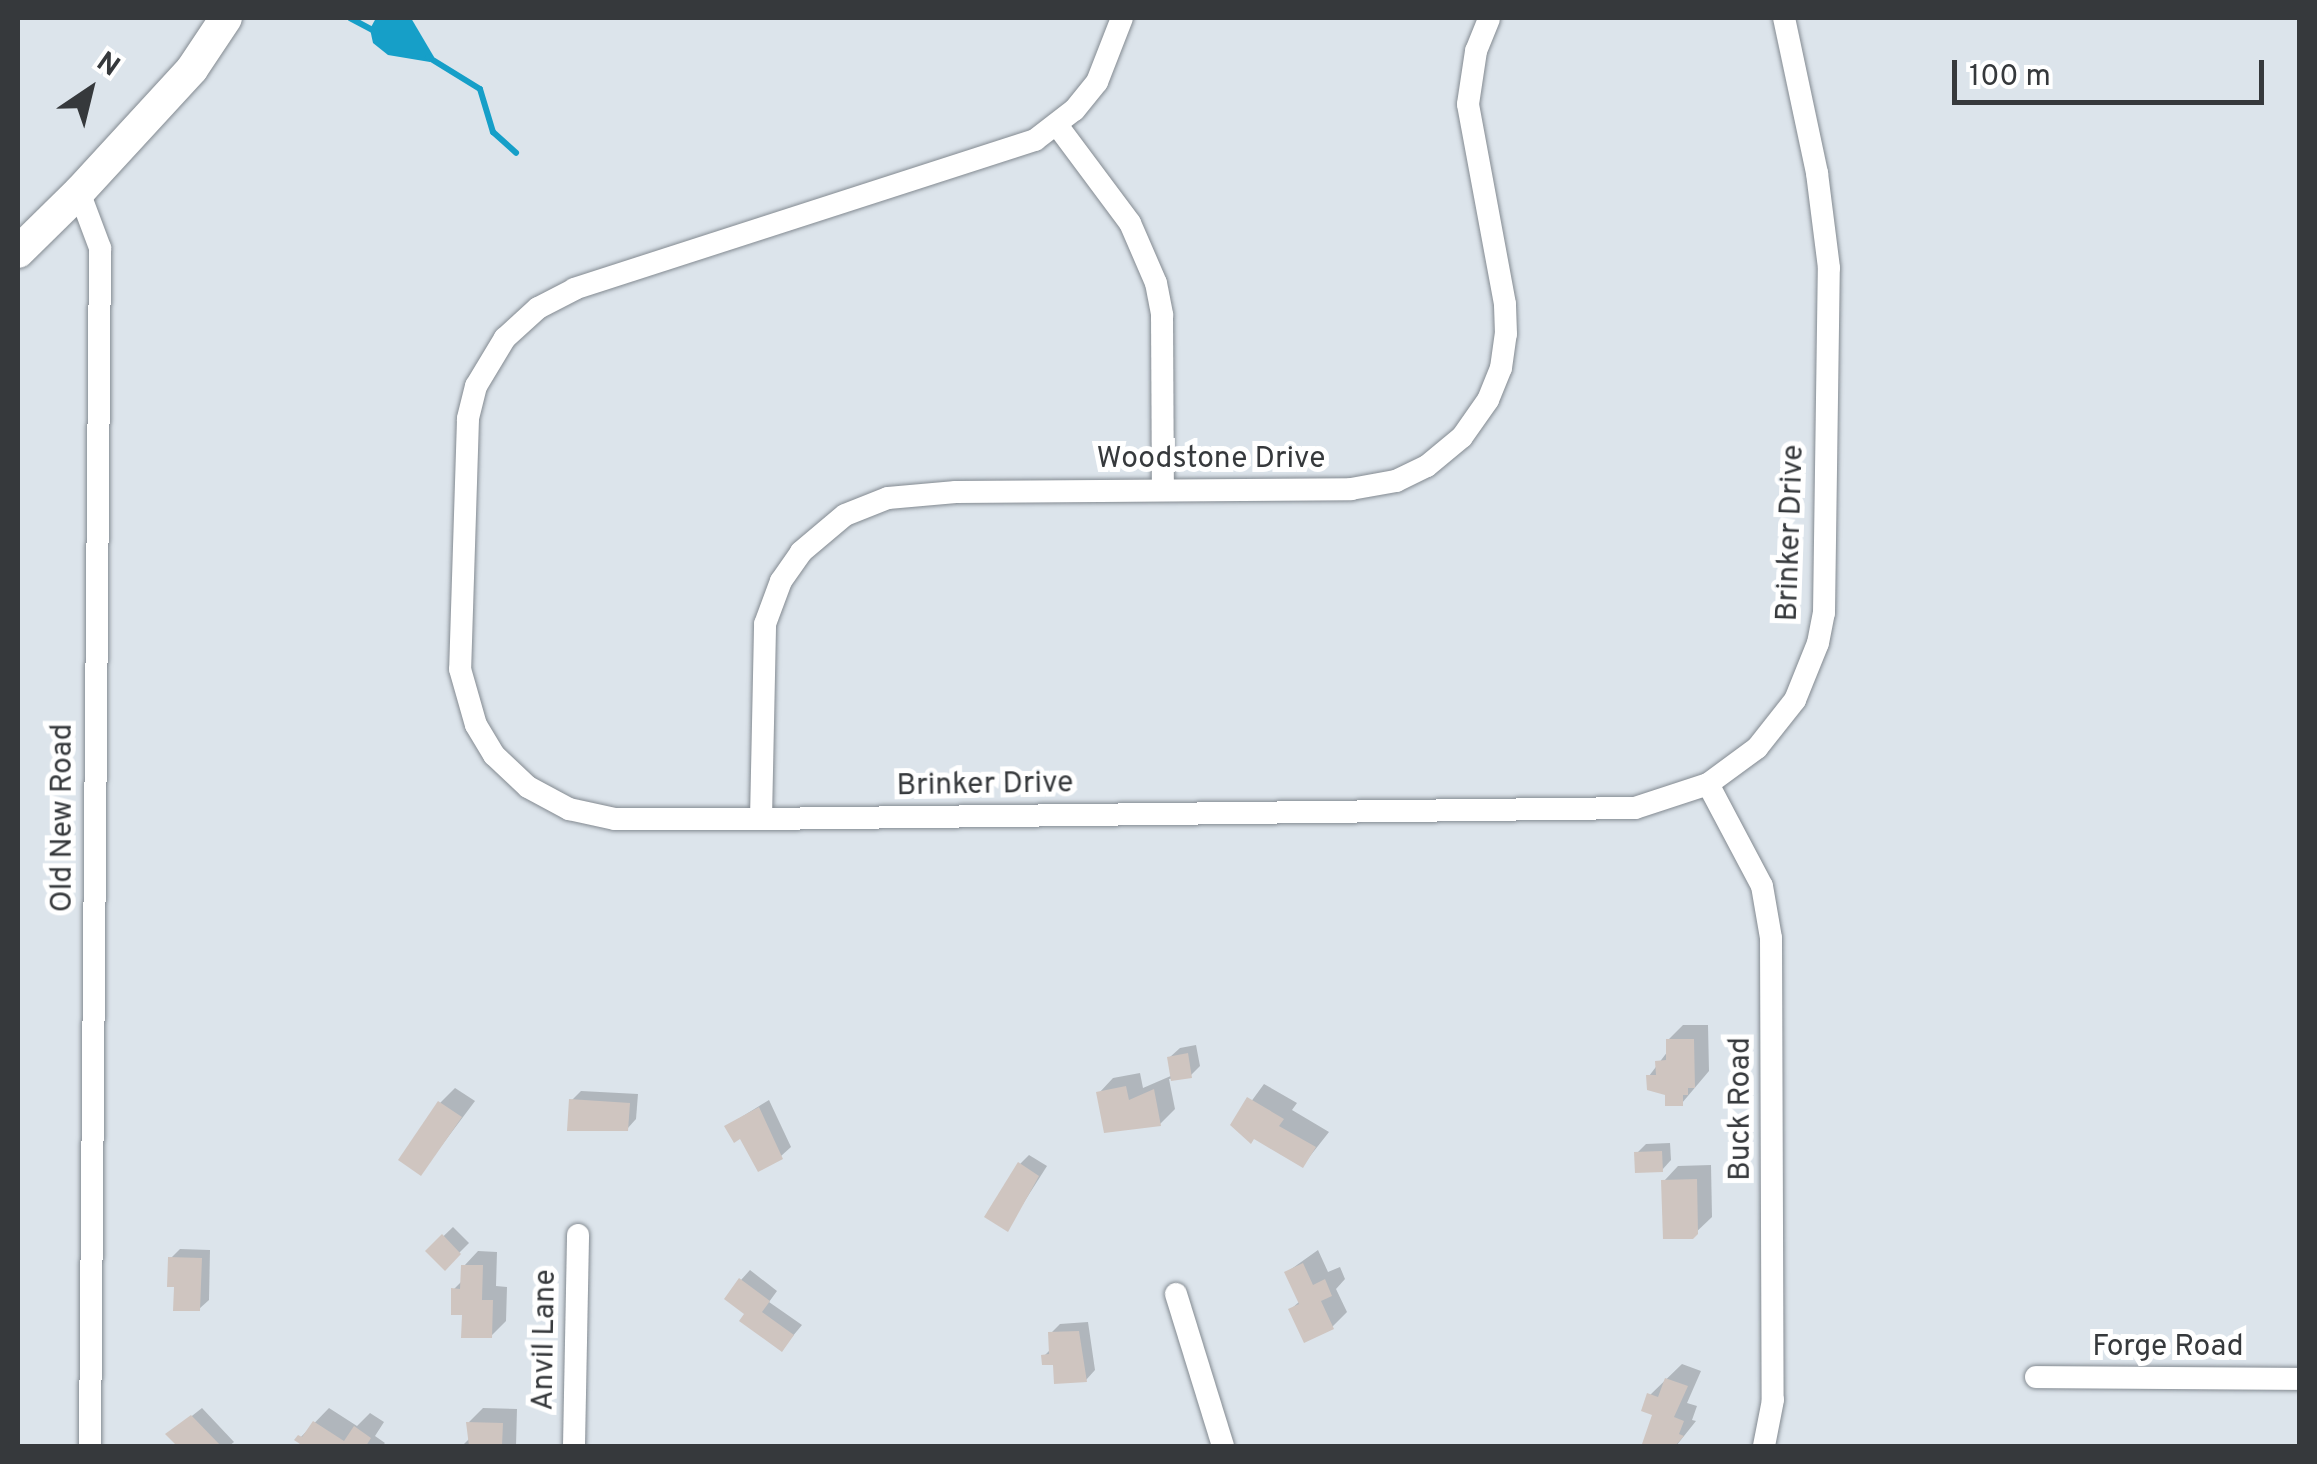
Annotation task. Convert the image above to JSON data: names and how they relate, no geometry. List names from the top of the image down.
{
  "streets": {
    "street": [
      "Woodstone Drive",
      "Brinker Drive",
      "Old New Road",
      "Buck Road",
      "Anvil Lane",
      "Forge Road"
    ]
  },
  "crossings": [
    ["Woodstone Drive", "Brinker Drive"],
    ["Brinker Drive", "Buck Road"]
  ],
  "scale_bar": "100 m",
  "north": "top right"
}
